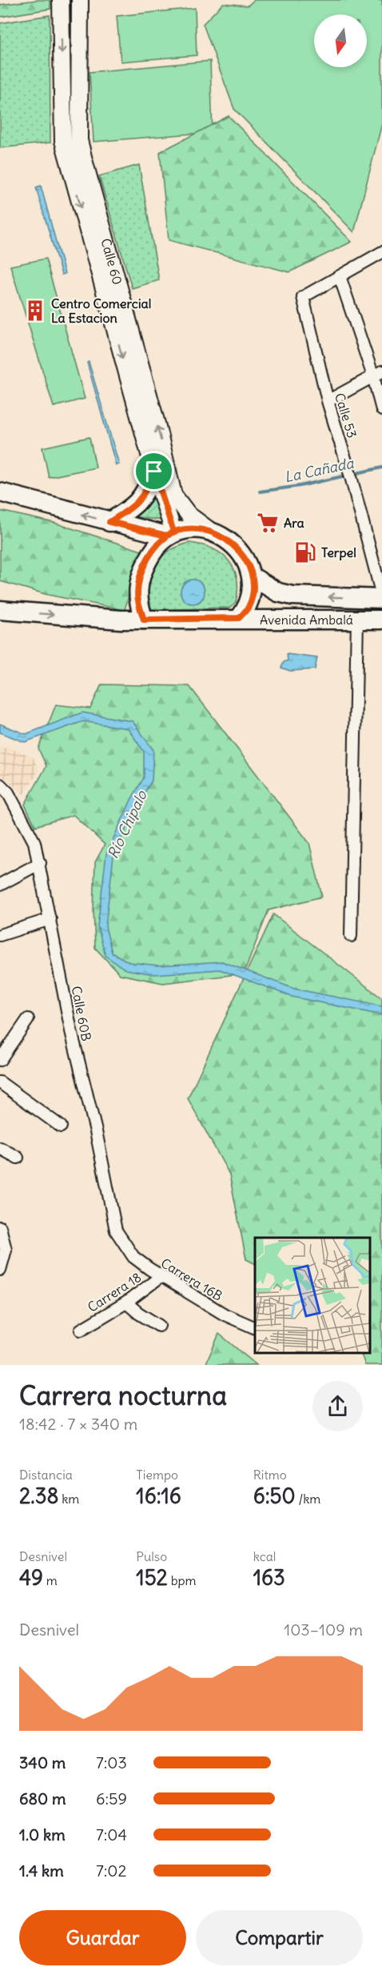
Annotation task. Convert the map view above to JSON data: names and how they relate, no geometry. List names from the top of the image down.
{
  "streets": {
    "main road": ["Calle 60", "Avenida Ambalá"],
    "street": [
      "Calle 53",
      "Calle 60B",
      "Carrera 16B",
      "Carrera 18"
    ]
  },
  "crossings": [
    ["Calle 60", "Avenida Ambalá"],
    ["Calle 53", "Avenida Ambalá"],
    ["Calle 60B", "Carrera 16B"],
    ["Carrera 16B", "Carrera 18"]
  ],
  "water": ["La Cañada", "Río Chipalo"],
  "places": {
    "building": ["Centro Comercial La Estacion"],
    "supermarket": ["Ara"],
    "fuel station": ["Terpel"]
  },
  "north": "bottom",
  "page": {
    "heading": ["Carrera nocturna", "18:42 · 7 × 340 m"],
    "stats": [
      ["Distancia", "2.38 km"],
      ["Tiempo", "16:16"],
      ["Ritmo", "6:50 /km"],
      ["Desnivel", "49 m"],
      ["Pulso", "152 bpm"],
      ["kcal", "163"]
    ],
    "chart": ["Desnivel", "103–109 m"],
    "list": [
      {
        "name": "340 m",
        "note": "7:03"
      },
      {
        "name": "680 m",
        "note": "6:59"
      },
      {
        "name": "1.0 km",
        "note": "7:04"
      },
      {
        "name": "1.4 km",
        "note": "7:02"
      }
    ],
    "buttons": ["Guardar", "Compartir"]
  }
}
